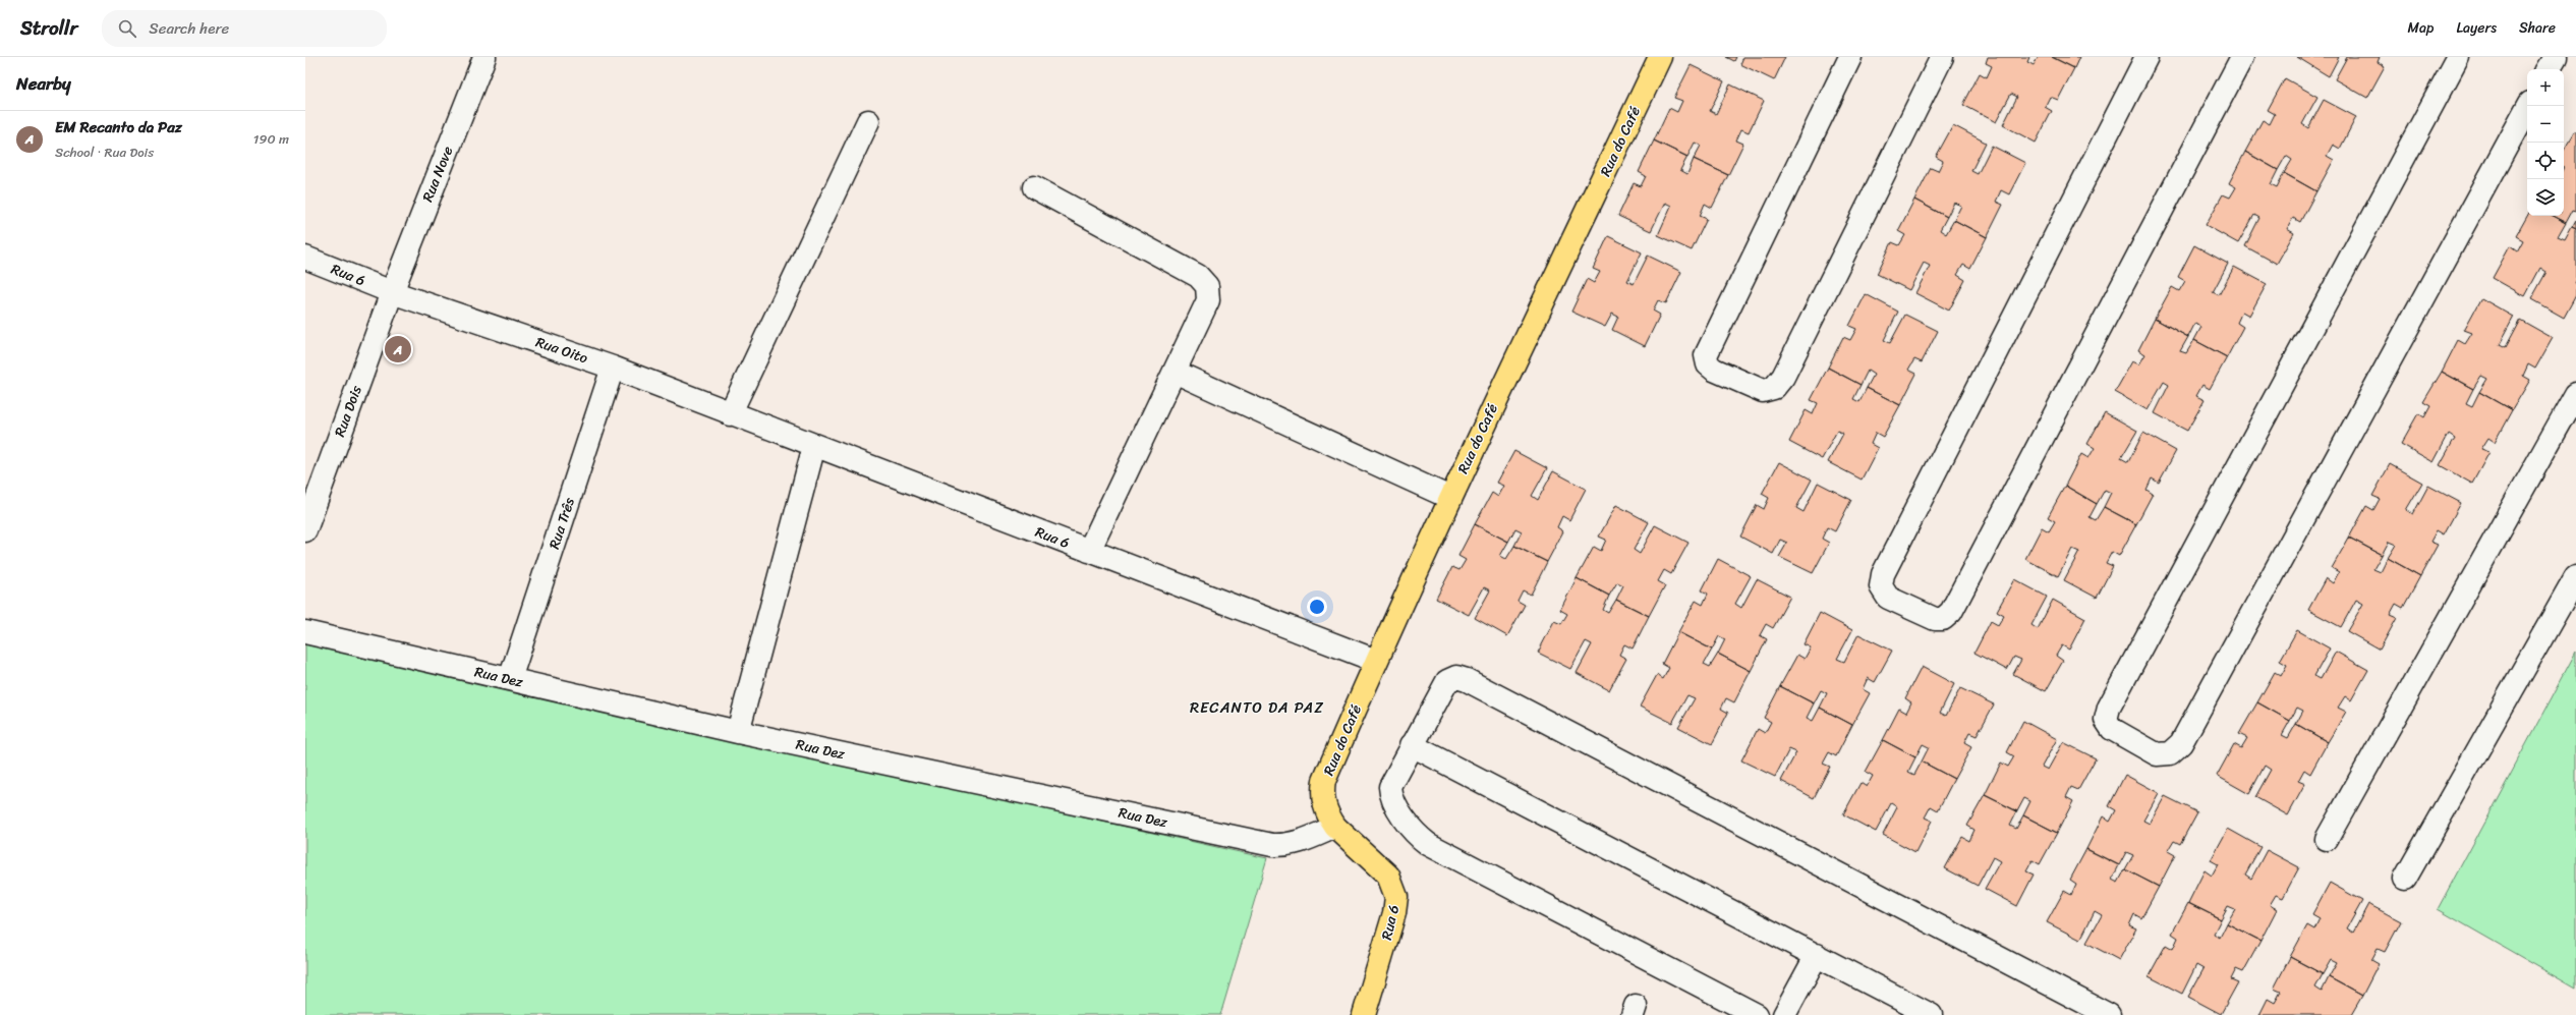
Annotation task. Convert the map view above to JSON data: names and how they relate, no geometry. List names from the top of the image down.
{
  "streets": {
    "main road": ["Rua do Café", "Rua 6"],
    "street": [
      "Rua Nove",
      "Rua Oito",
      "Rua Dois",
      "Rua Três",
      "Rua Dez"
    ]
  },
  "crossings": [
    ["Rua do Café", "Rua 6"],
    ["Rua do Café", "Rua Dez"],
    ["Rua Nove", "Rua 6"],
    ["Rua Nove", "Rua Oito"],
    ["Rua Nove", "Rua Dois"],
    ["Rua 6", "Rua Oito"],
    ["Rua 6", "Rua Dois"],
    ["Rua 6", "Rua Dez"],
    ["Rua Oito", "Rua Dois"],
    ["Rua Oito", "Rua Três"],
    ["Rua Três", "Rua Dez"]
  ],
  "districts": ["RECANTO DA PAZ"],
  "page": {
    "header": "Strollr",
    "search": "Search here",
    "nav": ["Map", "Layers", "Share"],
    "heading": "Nearby",
    "map_buttons": ["+", "−"],
    "list": [
      {
        "mark": "A",
        "name": "EM Recanto da Paz",
        "note": "School · Rua Dois",
        "value": "190 m"
      }
    ],
    "pins": "A"
  }
}
